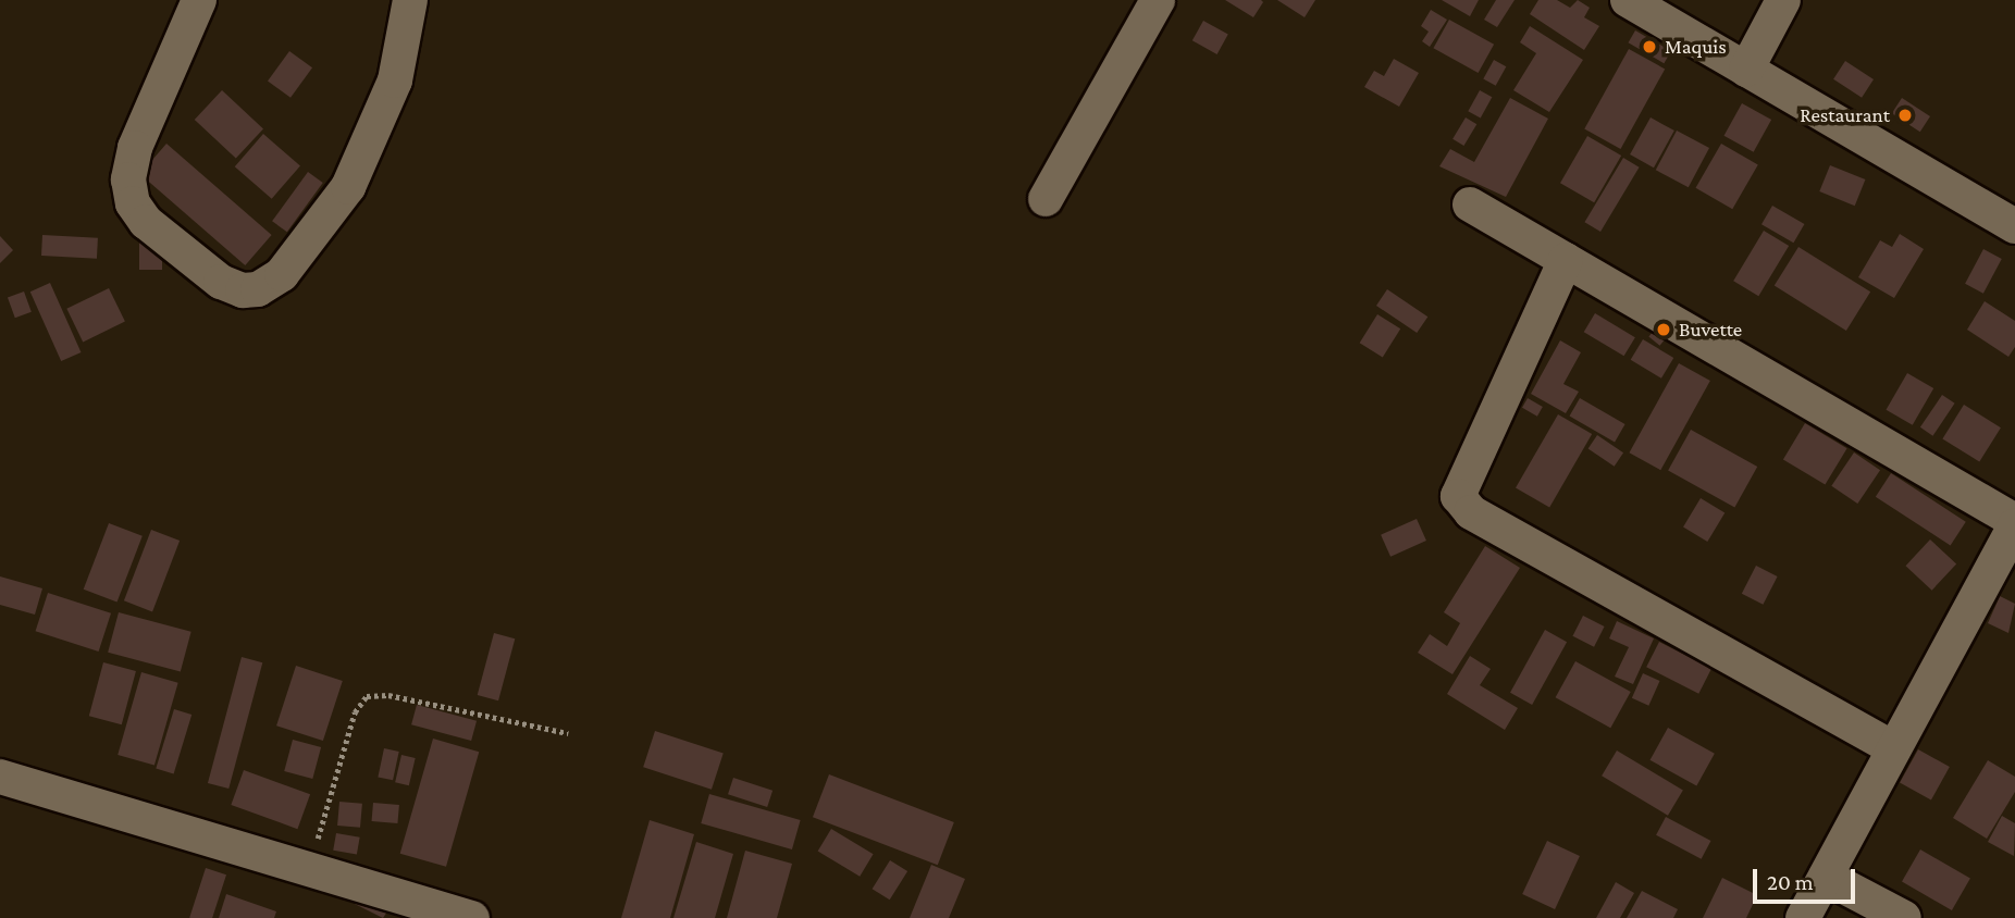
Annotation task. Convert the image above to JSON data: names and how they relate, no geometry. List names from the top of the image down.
{
  "places": ["Maquis", "Restaurant", "Buvette"],
  "scale_bar": "20 m"
}
